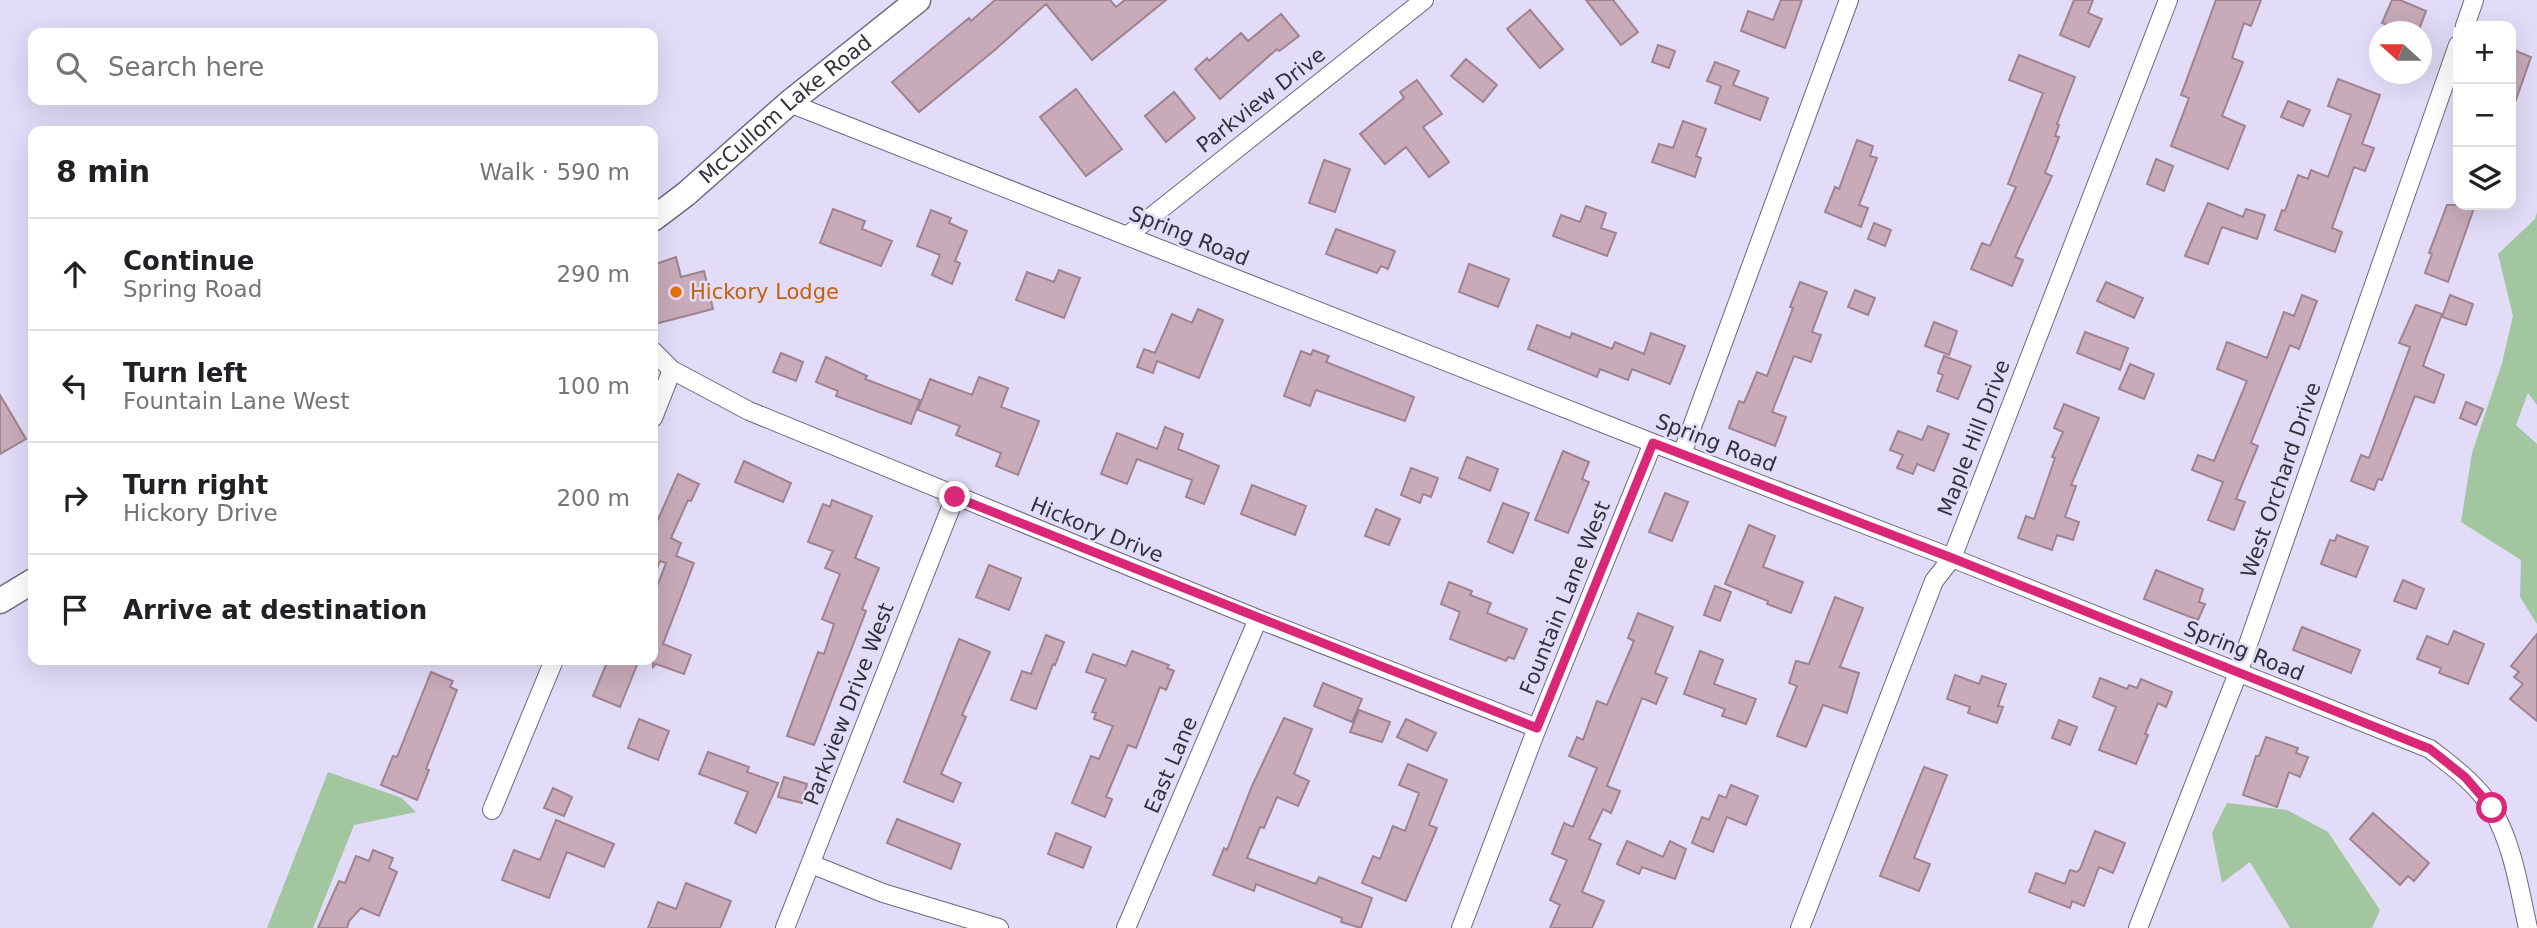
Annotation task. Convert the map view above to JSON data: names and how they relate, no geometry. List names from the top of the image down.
{
  "streets": {
    "street": [
      "Parkview Drive",
      "McCullom Lake Road",
      "Spring Road",
      "Maple Hill Drive",
      "West Orchard Drive",
      "Hickory Drive",
      "Fountain Lane West",
      "Parkview Drive West",
      "East Lane"
    ]
  },
  "crossings": [
    ["Parkview Drive", "Spring Road"],
    ["McCullom Lake Road", "Spring Road"],
    ["Spring Road", "Maple Hill Drive"],
    ["Spring Road", "West Orchard Drive"],
    ["Spring Road", "Fountain Lane West"],
    ["Hickory Drive", "Fountain Lane West"],
    ["Hickory Drive", "Parkview Drive West"],
    ["Hickory Drive", "East Lane"]
  ],
  "places": ["Hickory Lodge"],
  "north": "left",
  "page": {
    "map_buttons": ["+", "−"],
    "search": "Search here",
    "heading": ["8 min", "Walk · 590 m"],
    "list": [
      ["Continue", "Spring Road", "290 m"],
      ["Turn left", "Fountain Lane West", "100 m"],
      ["Turn right", "Hickory Drive", "200 m"],
      "Arrive at destination"
    ]
  }
}
